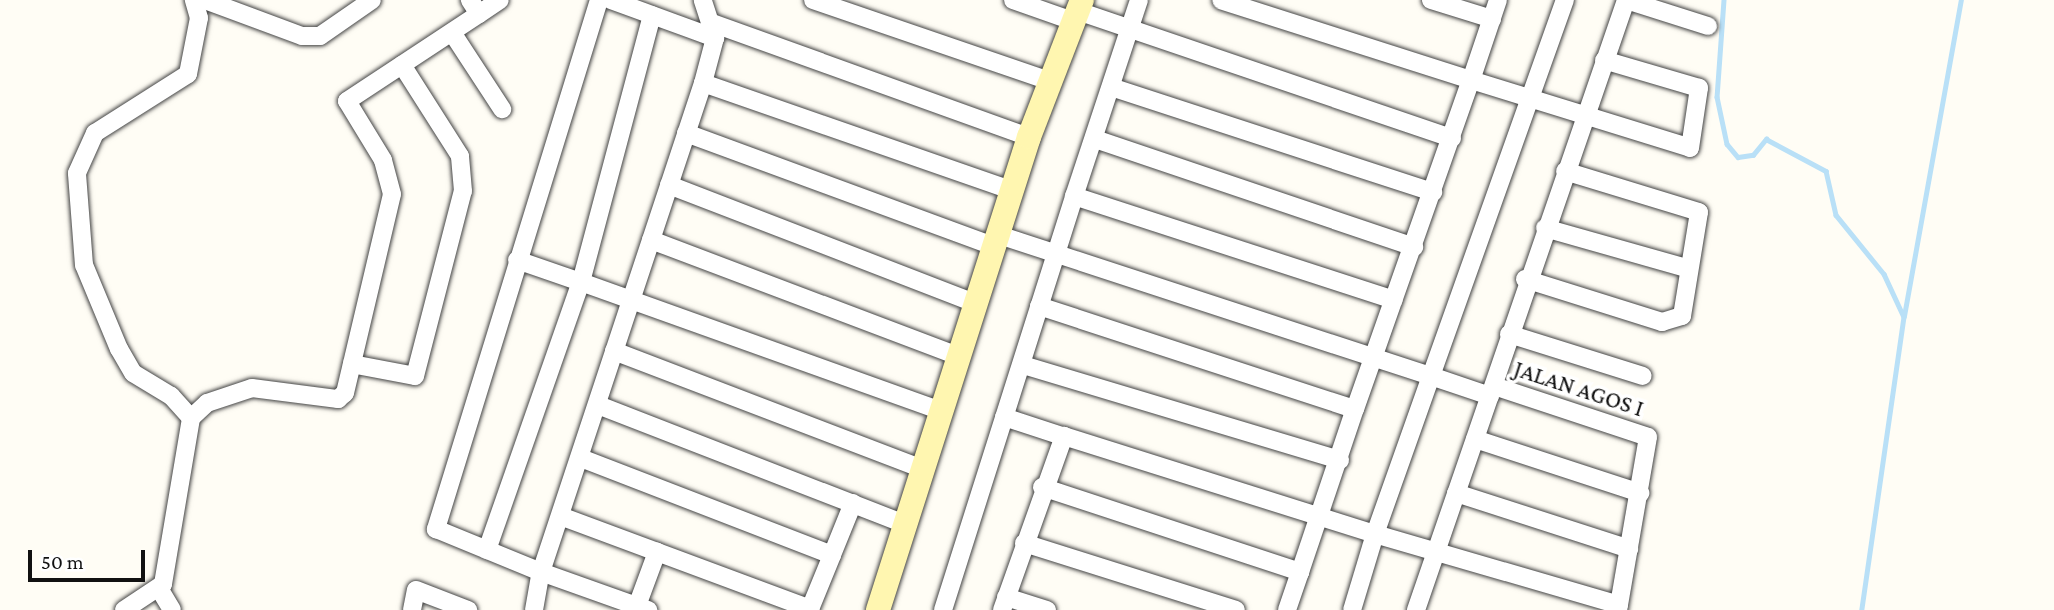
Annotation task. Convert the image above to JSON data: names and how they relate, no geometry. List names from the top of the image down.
{
  "streets": {
    "street": ["JALAN AGOS I"]
  },
  "scale_bar": "50 m"
}
